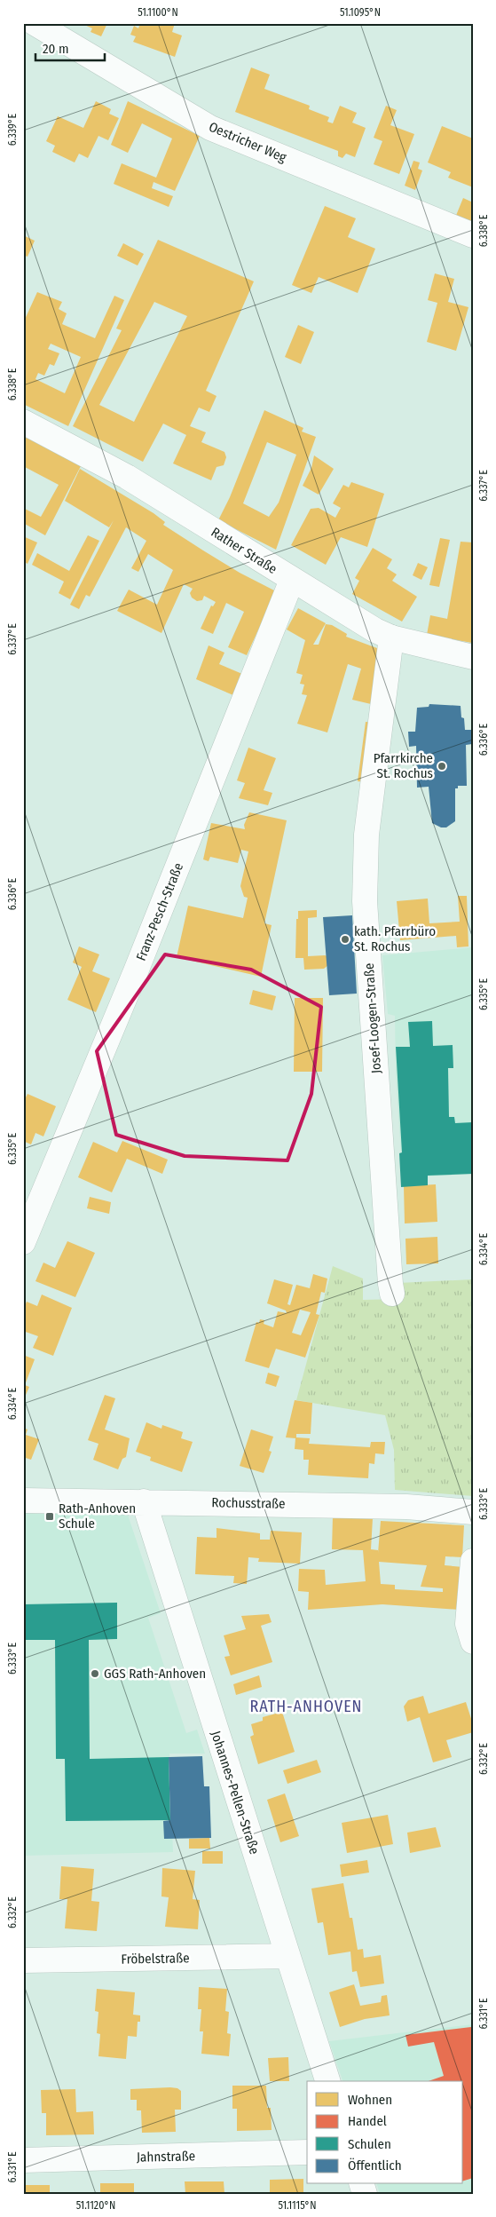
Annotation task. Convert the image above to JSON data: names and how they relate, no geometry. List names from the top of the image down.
{
  "streets": {
    "street": [
      "Oestricher Weg",
      "Rather Straße",
      "Franz-Pesch-Straße",
      "Josef-Loogen-Straße",
      "Rochusstraße",
      "Johannes-Pellen-Straße",
      "Fröbelstraße",
      "Jahnstraße"
    ]
  },
  "crossings": [
    ["Rather Straße", "Franz-Pesch-Straße"],
    ["Rather Straße", "Josef-Loogen-Straße"],
    ["Rochusstraße", "Johannes-Pellen-Straße"],
    ["Johannes-Pellen-Straße", "Fröbelstraße"]
  ],
  "districts": ["RATH-ANHOVEN"],
  "places": {
    "other": ["Pfarrkirche St. Rochus", "kath. Pfarrbüro St. Rochus", "GGS Rath-Anhoven"],
    "transit": ["Rath-Anhoven Schule"]
  },
  "legend": [
    "Wohnen",
    "Handel",
    "Schulen",
    "Öffentlich"
  ],
  "scale_bar": "20 m",
  "coordinates": [
    "51.1100°N",
    "51.1095°N",
    "6.339°E",
    "6.338°E",
    "6.337°E",
    "6.336°E",
    "6.335°E",
    "6.334°E",
    "6.333°E",
    "6.332°E",
    "6.331°E",
    "51.1120°N",
    "51.1115°N"
  ]
}
